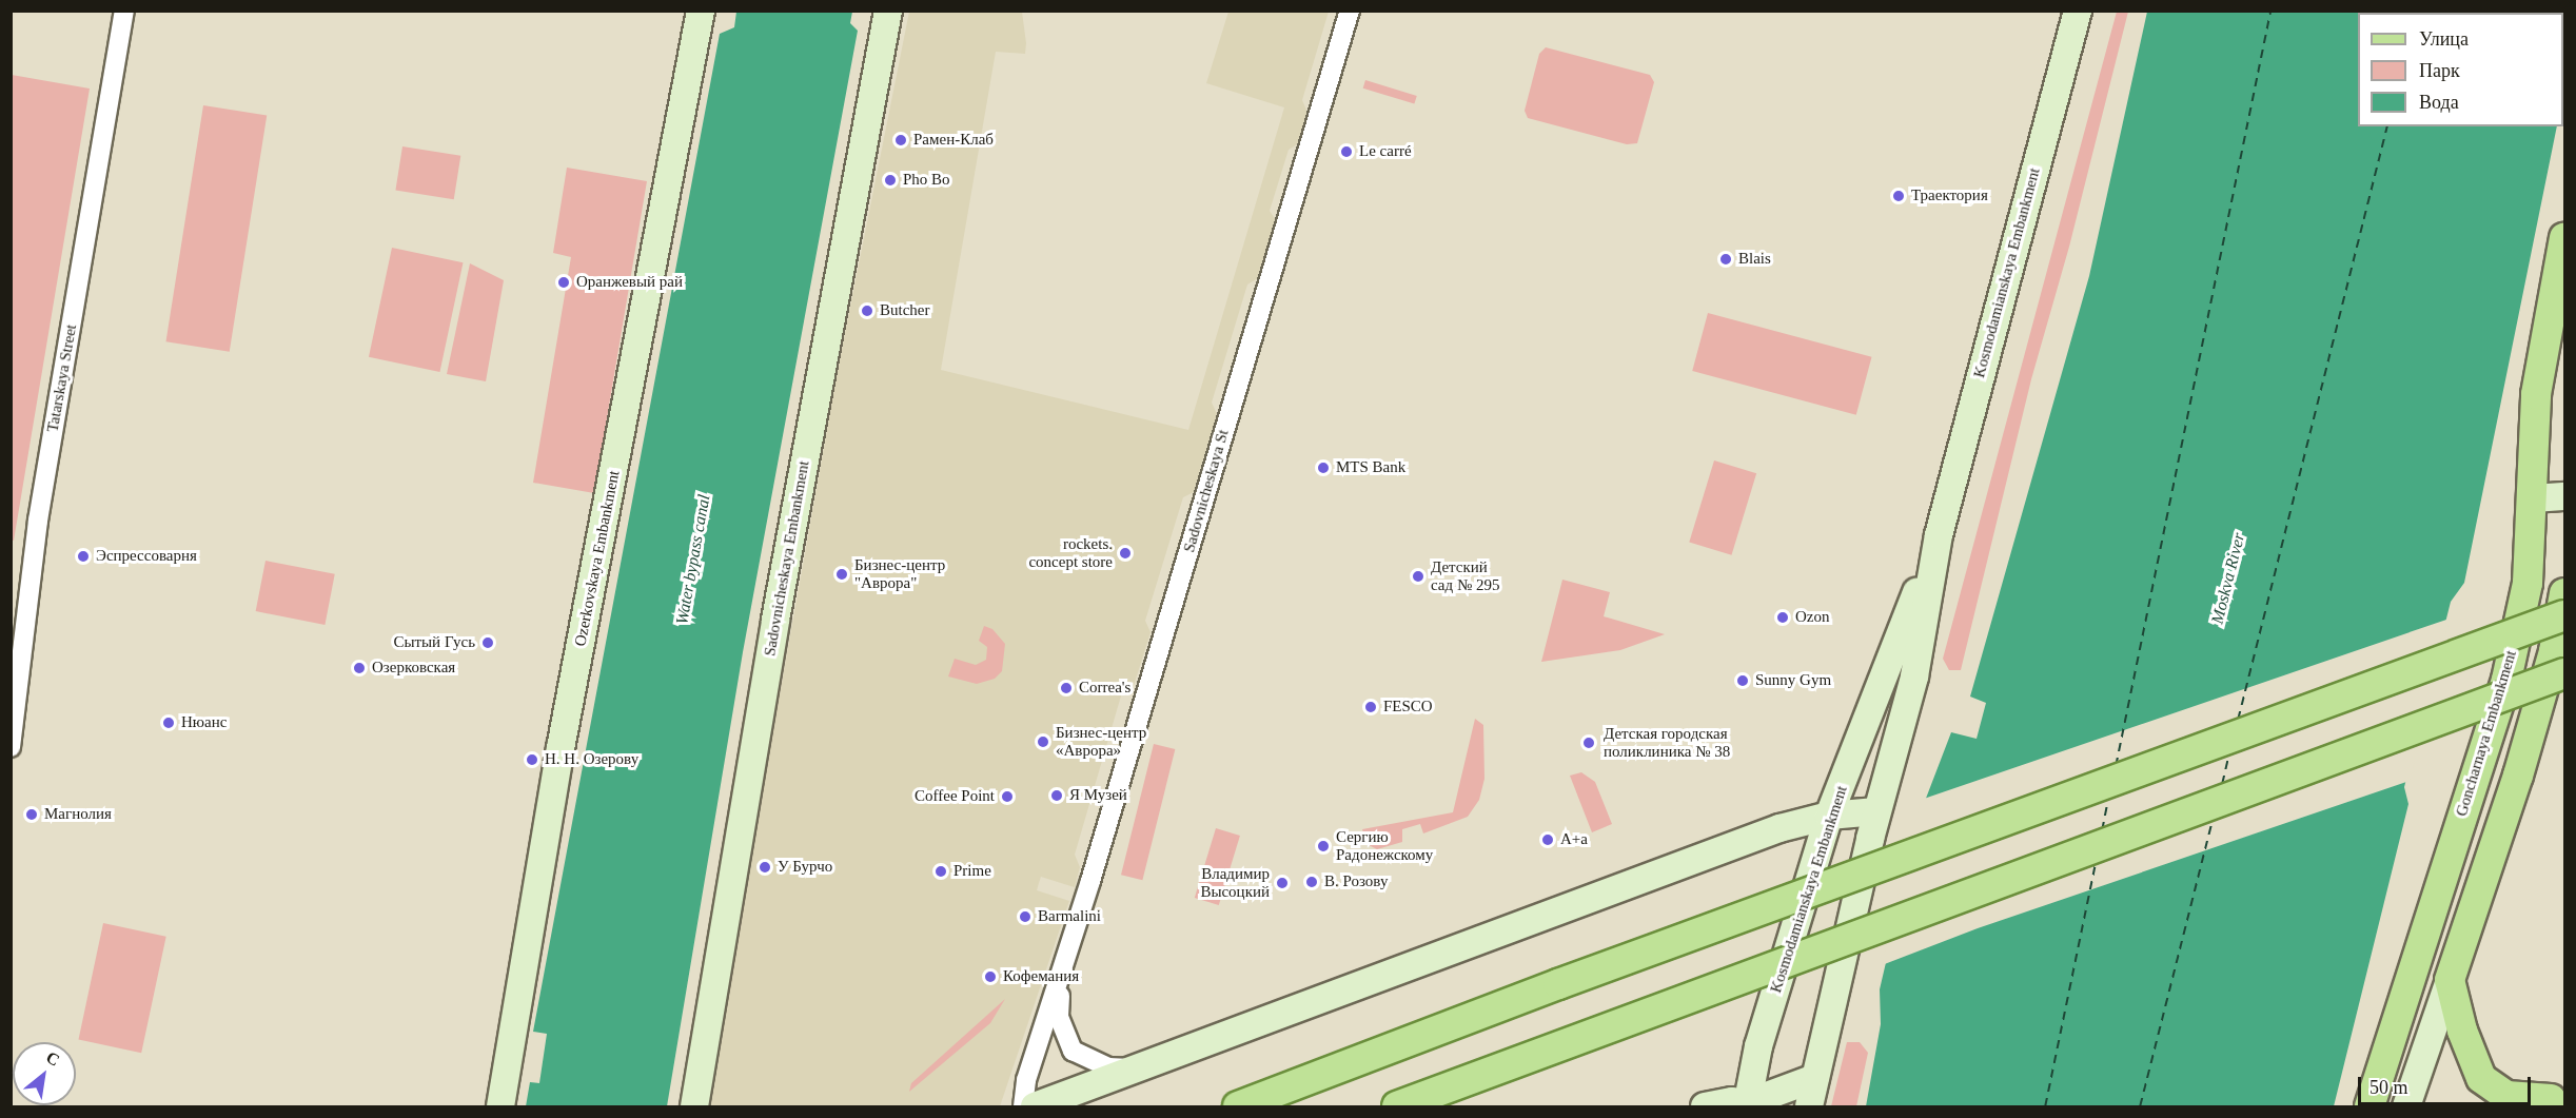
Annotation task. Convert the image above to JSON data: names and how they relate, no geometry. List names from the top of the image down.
{
  "streets": {
    "main road": [
      "Kosmodamianskaya Embankment",
      "Ozerkovskaya Embankment",
      "Sadovnicheskaya Embankment",
      "Goncharnaya Embankment"
    ],
    "street": ["Tatarskaya Street", "Sadovnicheskaya St"]
  },
  "water": ["Water bypass canal", "Moskva River"],
  "places": [
    "Рамен-Клаб",
    "Le carré",
    "Pho Bo",
    "Траектория",
    "Blais",
    "Оранжевый рай",
    "Butcher",
    "MTS Bank",
    "rockets. concept store",
    "Эспрессоварня",
    "Бизнес-центр \"Аврора\"",
    "Детский сад № 295",
    "Ozon",
    "Сытый Гусь",
    "Озерковская",
    "Sunny Gym",
    "Correa's",
    "FESCO",
    "Нюанс",
    "Бизнес-центр «Аврора»",
    "Детская городская поликлиника № 38",
    "Н. Н. Озерову",
    "Я Музей",
    "Coffee Point",
    "Магнолия",
    "А+а",
    "Сергию Радонежскому",
    "У Бурчо",
    "Prime",
    "В. Розову",
    "Владимир Высоцкий",
    "Barmalini",
    "Кофемания"
  ],
  "legend": ["Улица", "Парк", "Вода"],
  "scale_bar": "50 m",
  "north": "top right"
}
